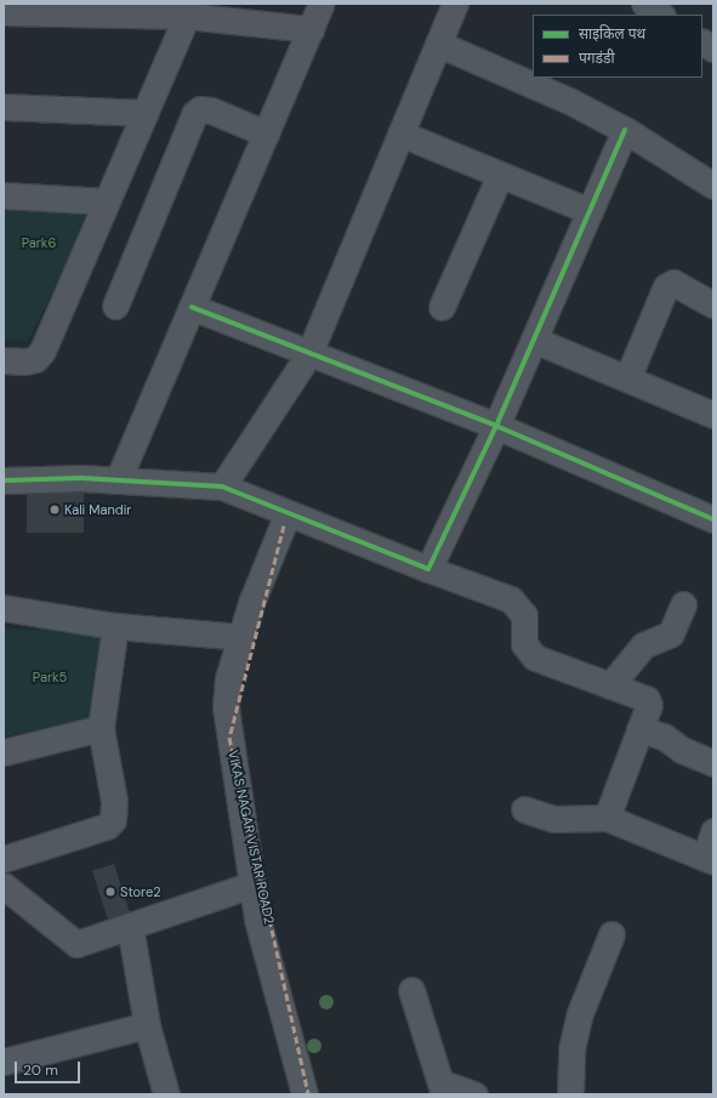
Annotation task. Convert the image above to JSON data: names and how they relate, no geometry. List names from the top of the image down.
{
  "streets": {
    "street": ["VIKAS NAGAR VISTAR ROAD2"]
  },
  "parks": ["Park6", "Park5"],
  "places": ["Kali Mandir", "Store2"],
  "legend": ["साइकिल पथ", "पगडंडी"],
  "scale_bar": "20 m"
}
